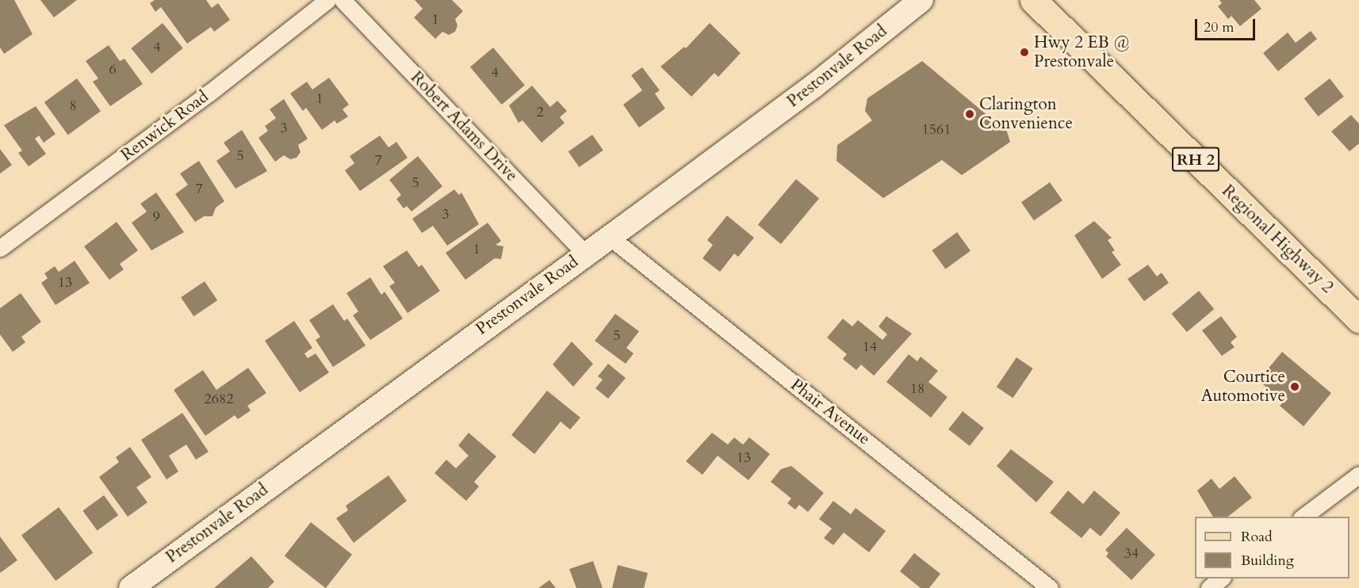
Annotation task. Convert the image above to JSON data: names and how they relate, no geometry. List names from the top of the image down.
{
  "streets": {
    "main road": ["RH 2", "Regional Highway 2"],
    "street": [
      "Prestonvale Road",
      "Renwick Road",
      "Robert Adams Drive",
      "Phair Avenue"
    ]
  },
  "crossings": [
    ["Prestonvale Road", "Robert Adams Drive"],
    ["Prestonvale Road", "Phair Avenue"]
  ],
  "places": ["Hwy 2 EB @ Prestonvale", "Clarington Convenience", "Courtice Automotive"],
  "house_numbers": [
    "1",
    "4",
    "6",
    "4",
    "1",
    "8",
    "2",
    "3",
    "1561",
    "5",
    "7",
    "5",
    "7",
    "3",
    "9",
    "1",
    "13",
    "5",
    "14",
    "18",
    "2682",
    "13",
    "34"
  ],
  "legend": ["Road", "Building"],
  "scale_bar": "20 m"
}
